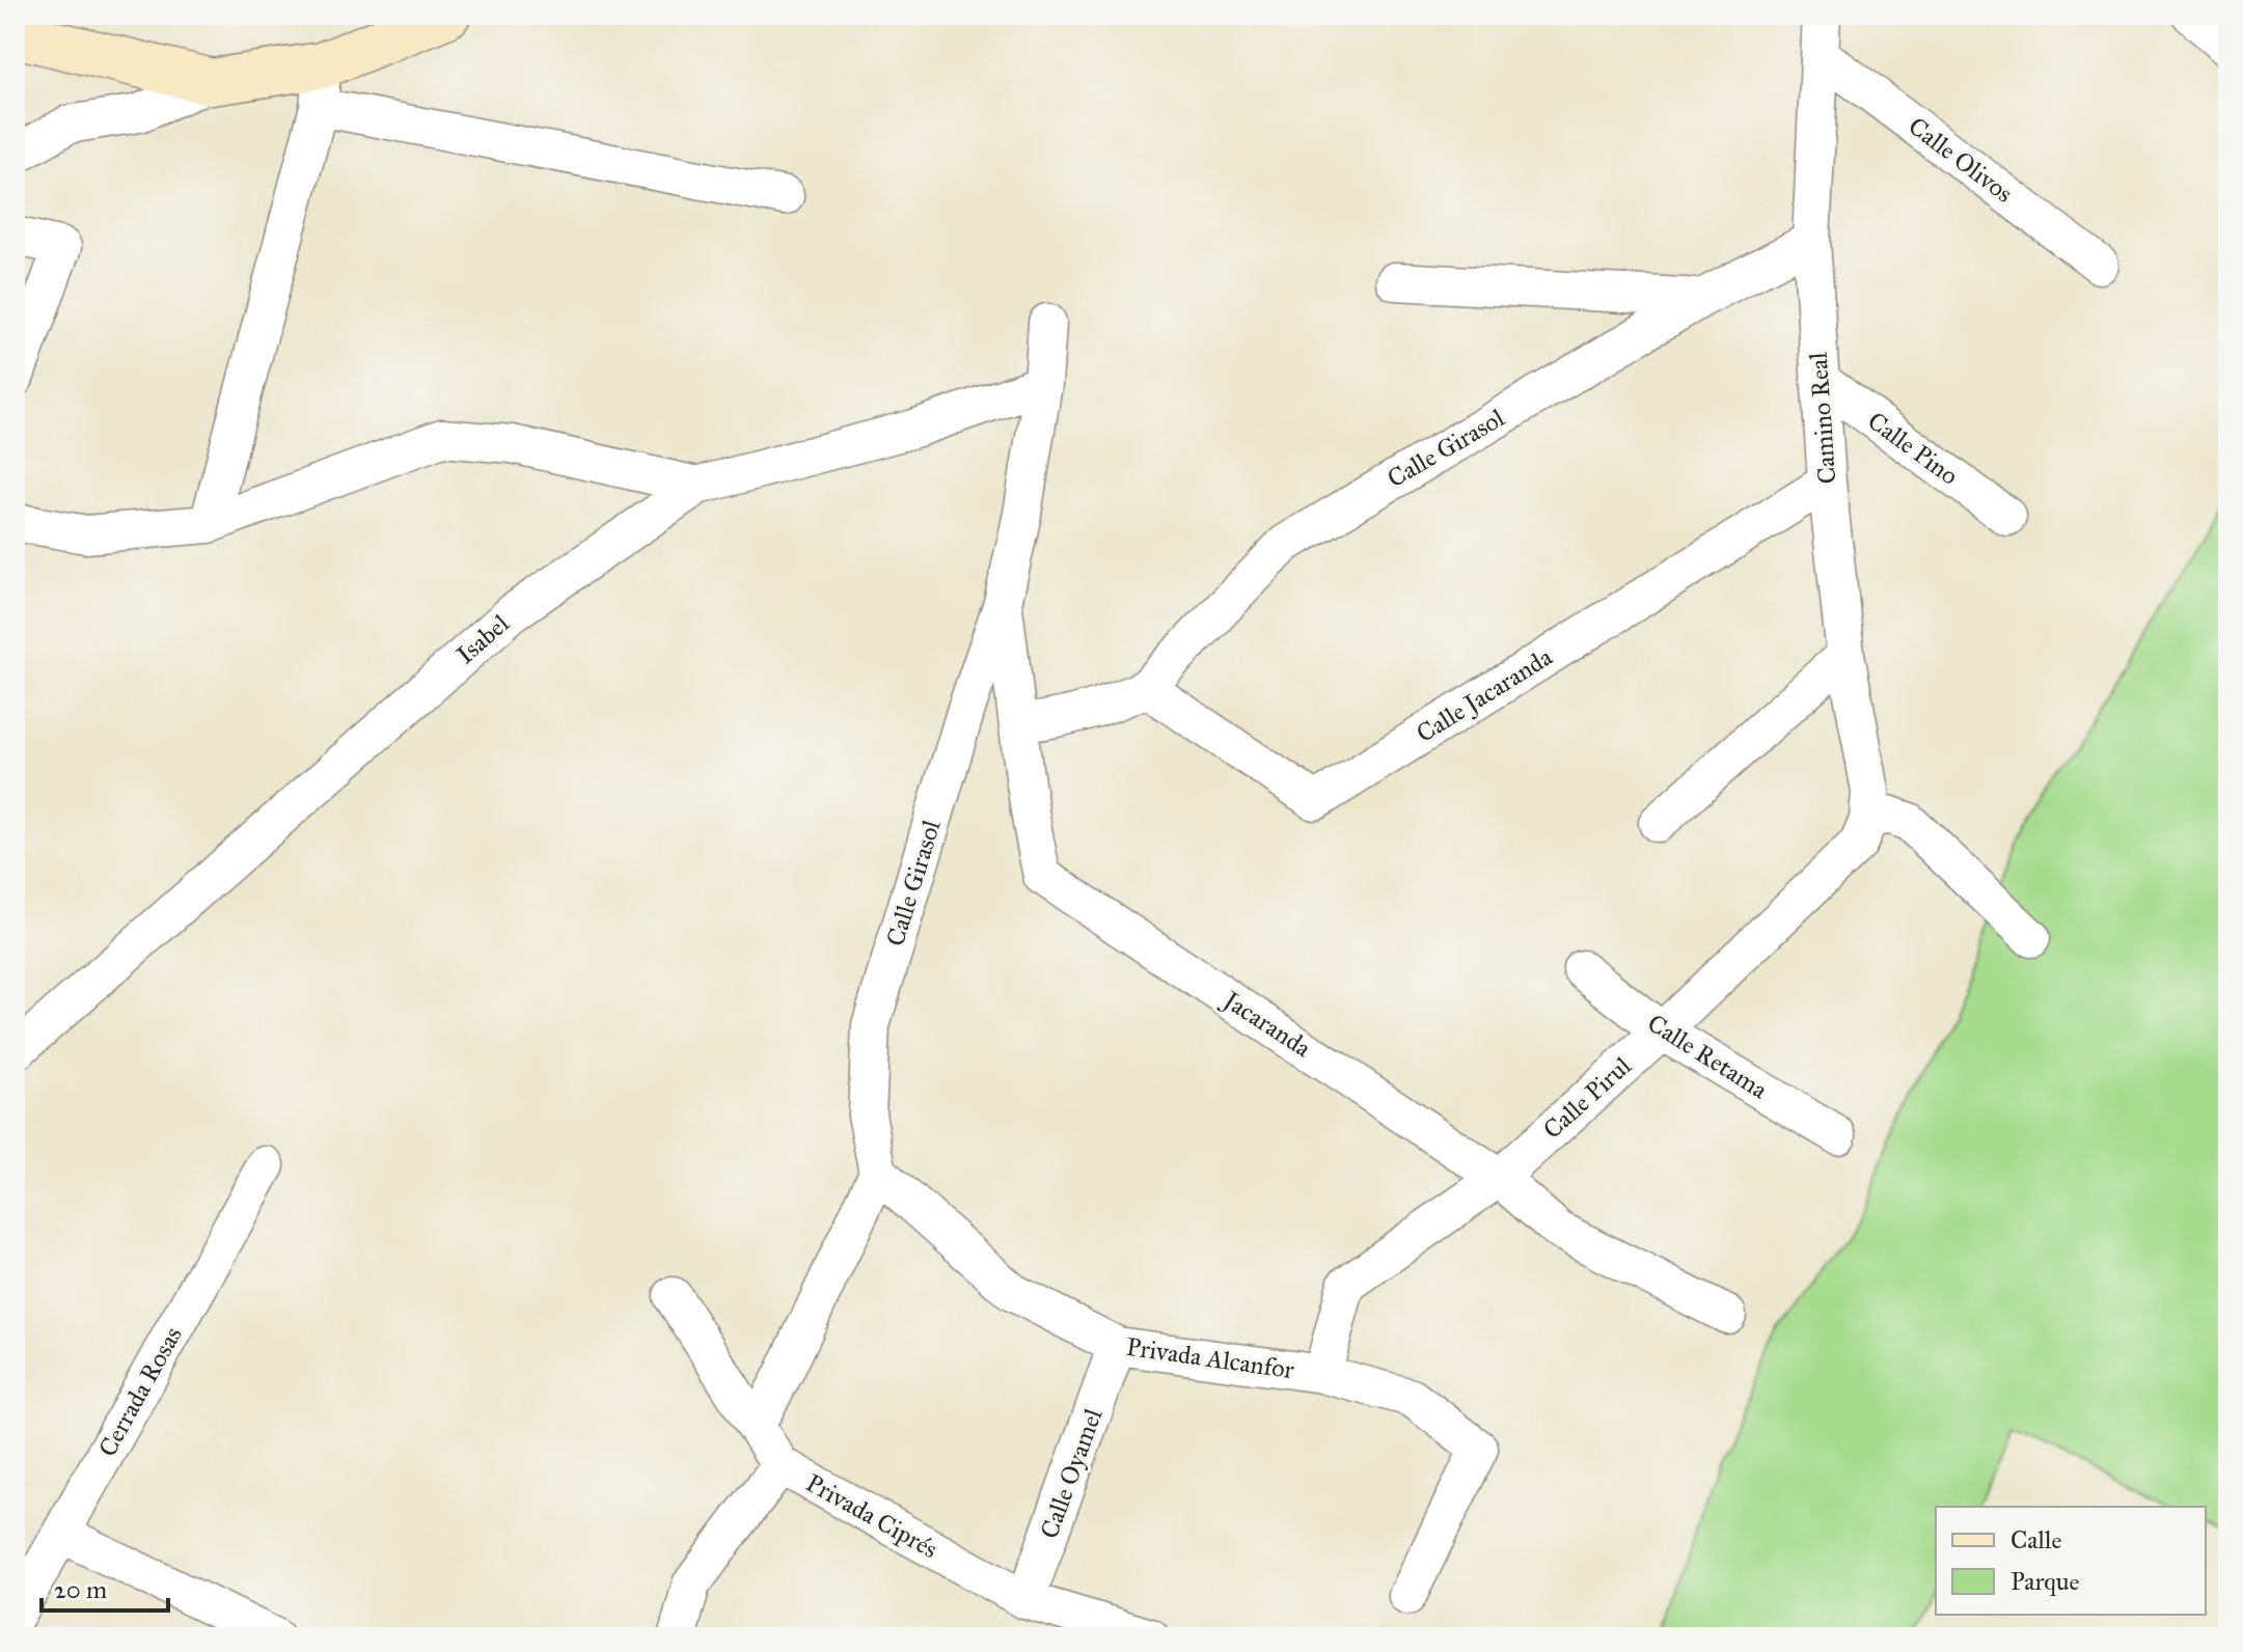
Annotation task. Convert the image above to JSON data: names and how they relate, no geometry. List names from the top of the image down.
{
  "streets": {
    "street": [
      "Calle Olivos",
      "Camino Real",
      "Calle Girasol",
      "Calle Pino",
      "Isabel",
      "Calle Jacaranda",
      "Jacaranda",
      "Calle Retama",
      "Calle Pirul",
      "Privada Alcanfor",
      "Cerrada Rosas",
      "Calle Oyamel",
      "Privada Ciprés"
    ]
  },
  "crossings": [
    ["Calle Olivos", "Camino Real"],
    ["Camino Real", "Calle Girasol"],
    ["Camino Real", "Calle Pino"],
    ["Camino Real", "Calle Jacaranda"],
    ["Camino Real", "Calle Pirul"],
    ["Calle Girasol", "Isabel"],
    ["Calle Girasol", "Calle Jacaranda"],
    ["Calle Girasol", "Jacaranda"],
    ["Calle Girasol", "Privada Alcanfor"],
    ["Jacaranda", "Calle Pirul"],
    ["Calle Retama", "Calle Pirul"],
    ["Calle Pirul", "Privada Alcanfor"],
    ["Privada Alcanfor", "Calle Oyamel"],
    ["Calle Oyamel", "Privada Ciprés"]
  ],
  "legend": ["Calle", "Parque"],
  "scale_bar": "20 m"
}
